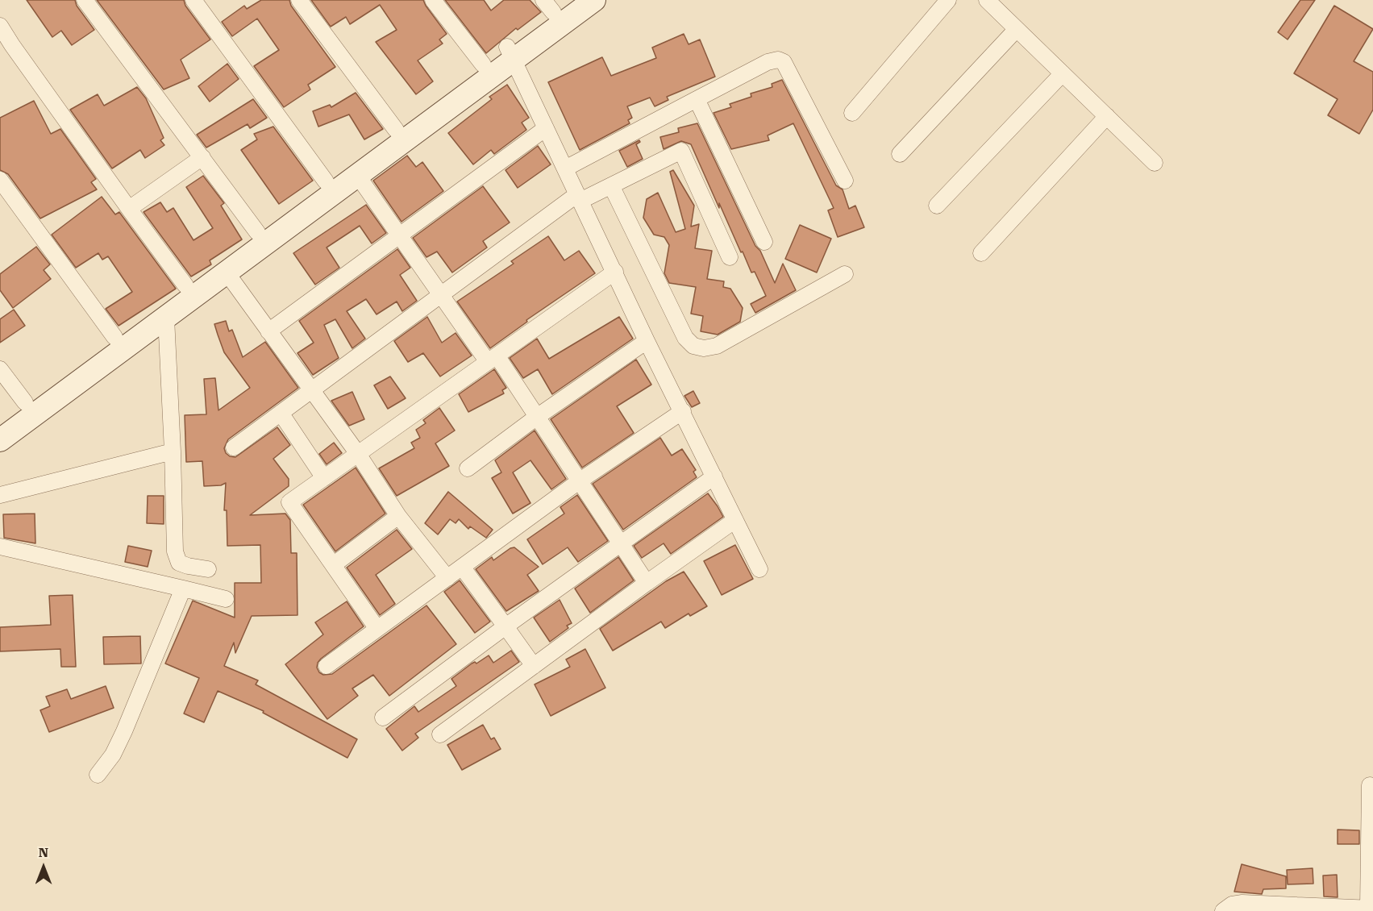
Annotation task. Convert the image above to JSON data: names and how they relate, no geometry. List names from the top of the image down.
{
  "north": "top"
}
